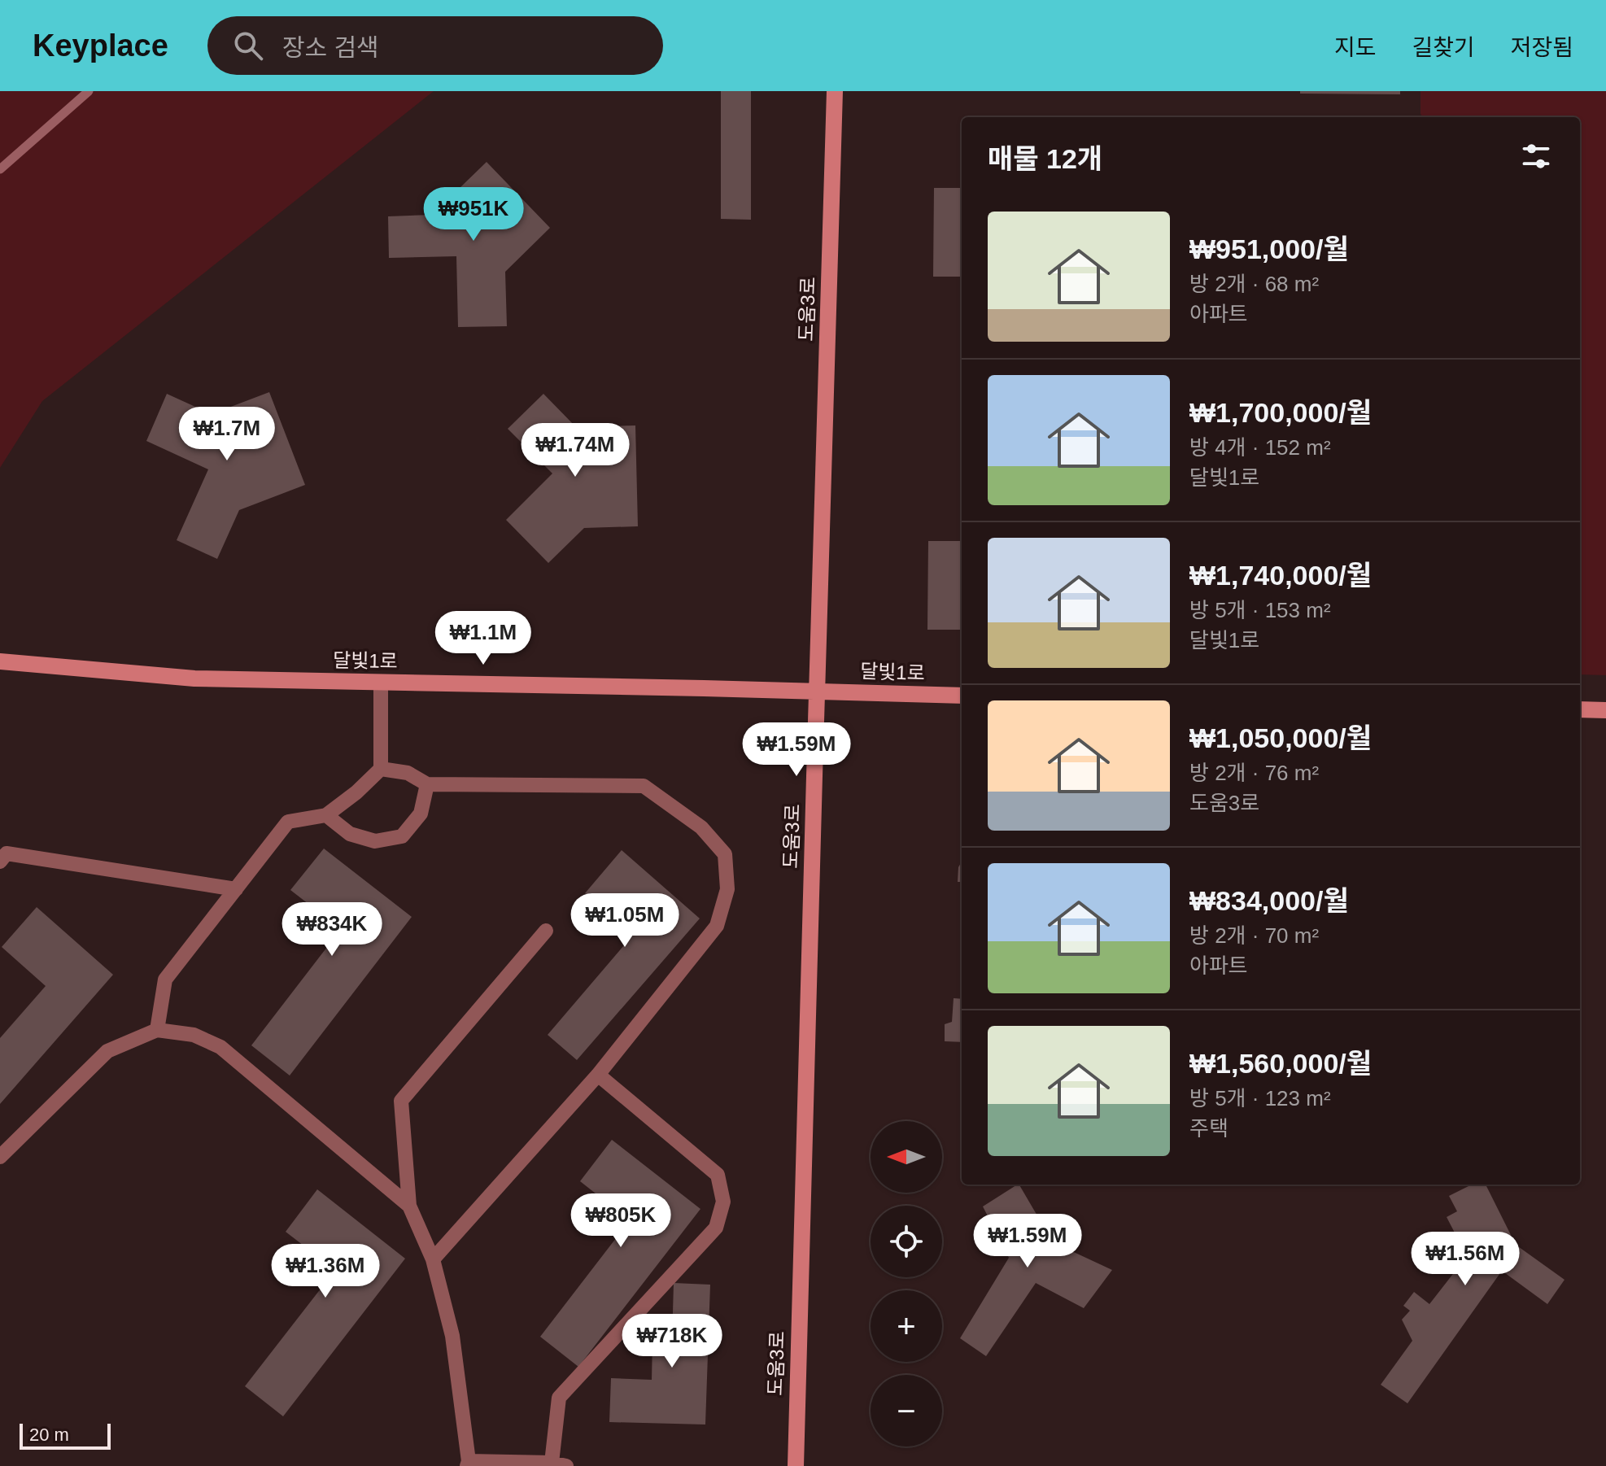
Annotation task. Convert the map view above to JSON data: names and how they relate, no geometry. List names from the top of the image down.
{
  "streets": {
    "street": ["도움3로", "달빛1로"]
  },
  "crossings": [
    ["도움3로", "달빛1로"]
  ],
  "scale_bar": "20 m",
  "north": "left",
  "page": {
    "header": "Keyplace",
    "search": "장소 검색",
    "nav": ["지도", "길찾기", "저장됨"],
    "heading": "매물 12개",
    "price": [
      "₩951K",
      "₩1.7M",
      "₩1.74M",
      "₩1.1M",
      "₩1.59M",
      "₩1.05M",
      "₩834K",
      "₩805K",
      "₩1.59M",
      "₩1.56M",
      "₩1.36M",
      "₩718K"
    ],
    "list": [
      {
        "name": "₩951,000/월",
        "note": "방 2개 · 68 m² · 아파트"
      },
      {
        "name": "₩1,700,000/월",
        "note": "방 4개 · 152 m² · 달빛1로"
      },
      {
        "name": "₩1,740,000/월",
        "note": "방 5개 · 153 m² · 달빛1로"
      },
      {
        "name": "₩1,050,000/월",
        "note": "방 2개 · 76 m² · 도움3로"
      },
      {
        "name": "₩834,000/월",
        "note": "방 2개 · 70 m² · 아파트"
      },
      {
        "name": "₩1,560,000/월",
        "note": "방 5개 · 123 m² · 주택"
      }
    ],
    "map_buttons": ["+", "−"],
    "scale": "20 m"
  }
}
